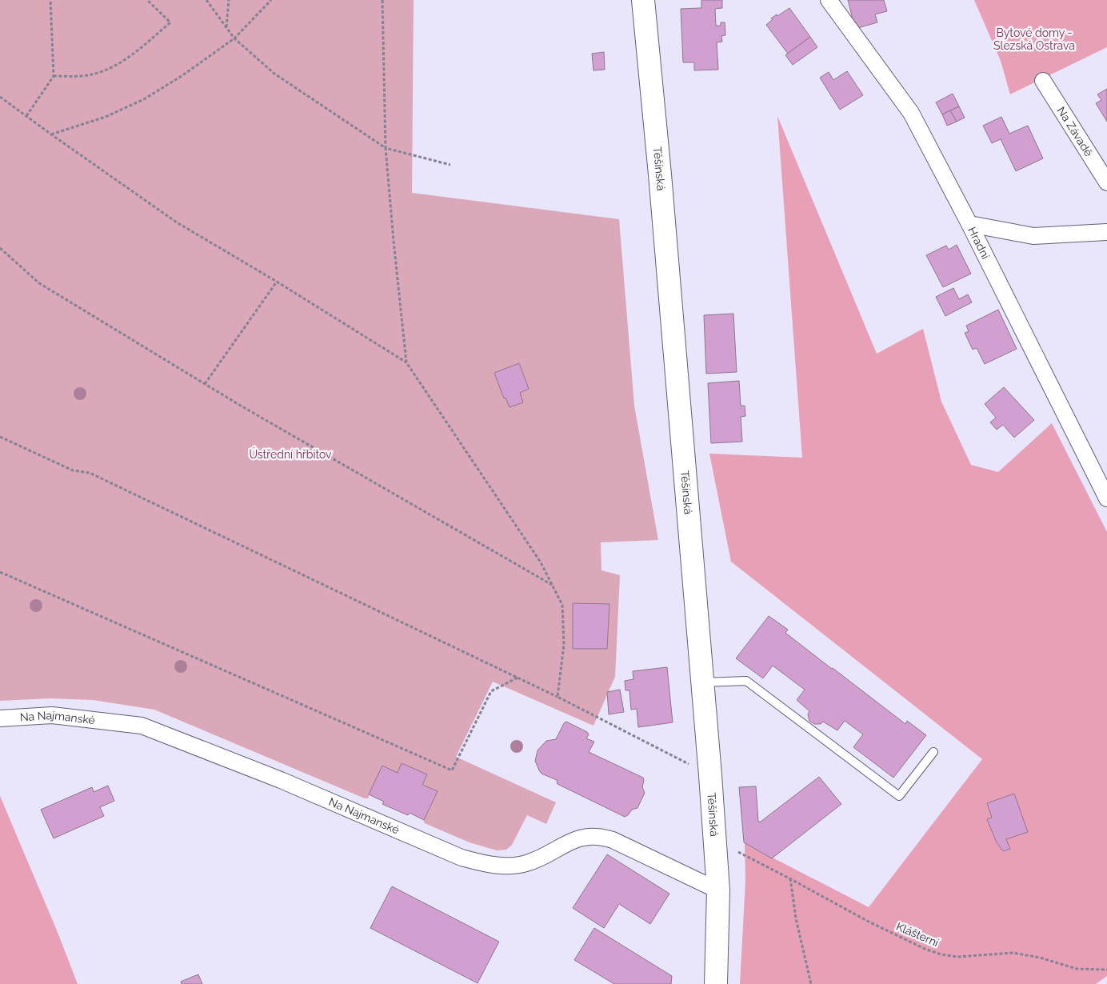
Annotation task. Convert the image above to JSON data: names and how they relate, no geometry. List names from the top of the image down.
{
  "streets": {
    "main road": ["Těšínská"],
    "street": ["Na Závadě", "Hradní", "Na Najmanské"],
    "path": ["Klášterní"]
  },
  "crossings": [
    ["Těšínská", "Na Najmanské"]
  ],
  "parks": ["Bytové domy - Slezská Ostrava", "Ústřední hřbitov"]
}
